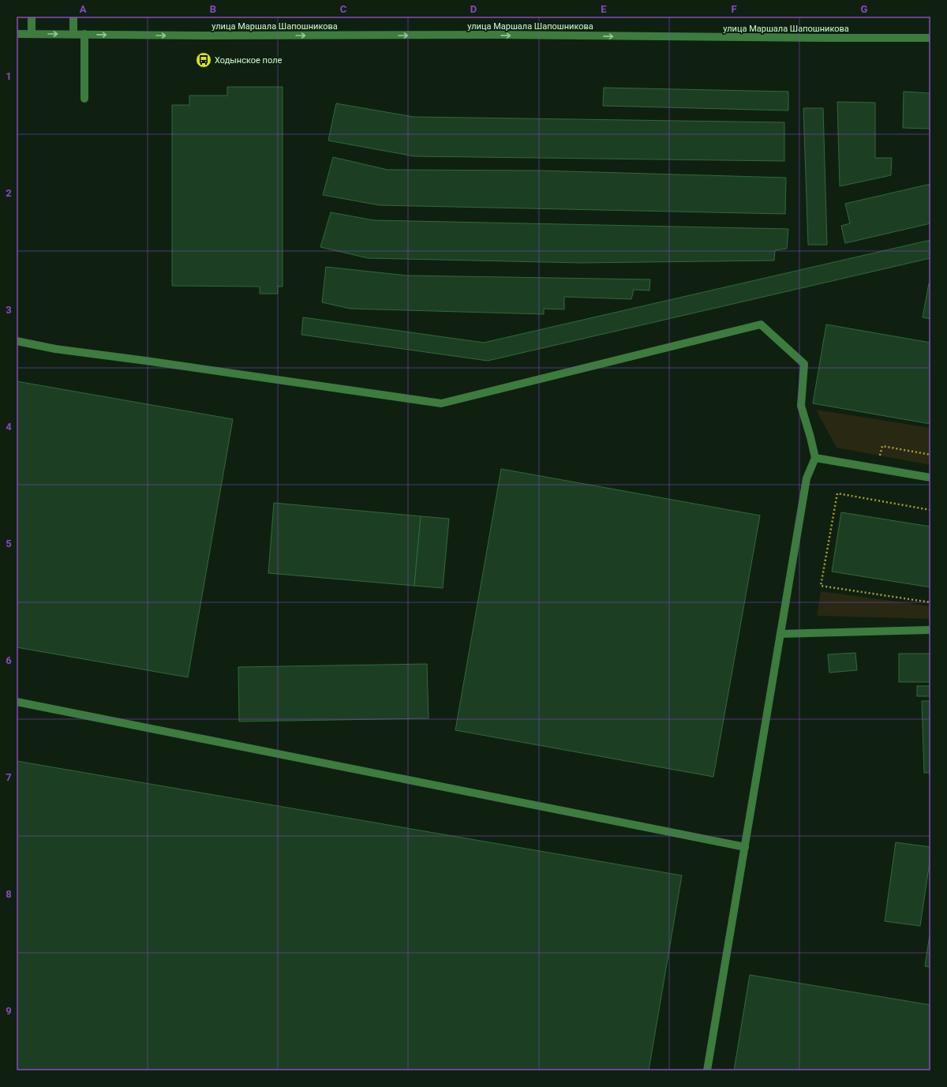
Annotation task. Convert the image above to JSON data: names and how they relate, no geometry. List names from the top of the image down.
{
  "streets": {
    "street": ["улица Маршала Шапошникова"]
  },
  "one_way": ["улица Маршала Шапошникова"],
  "places": {
    "bus stop": ["Ходынское поле"]
  },
  "grid": {
    "columns": [
      "A",
      "B",
      "C",
      "D",
      "E",
      "F",
      "G"
    ],
    "rows": [
      "1",
      "2",
      "3",
      "4",
      "5",
      "6",
      "7",
      "8",
      "9"
    ]
  }
}
